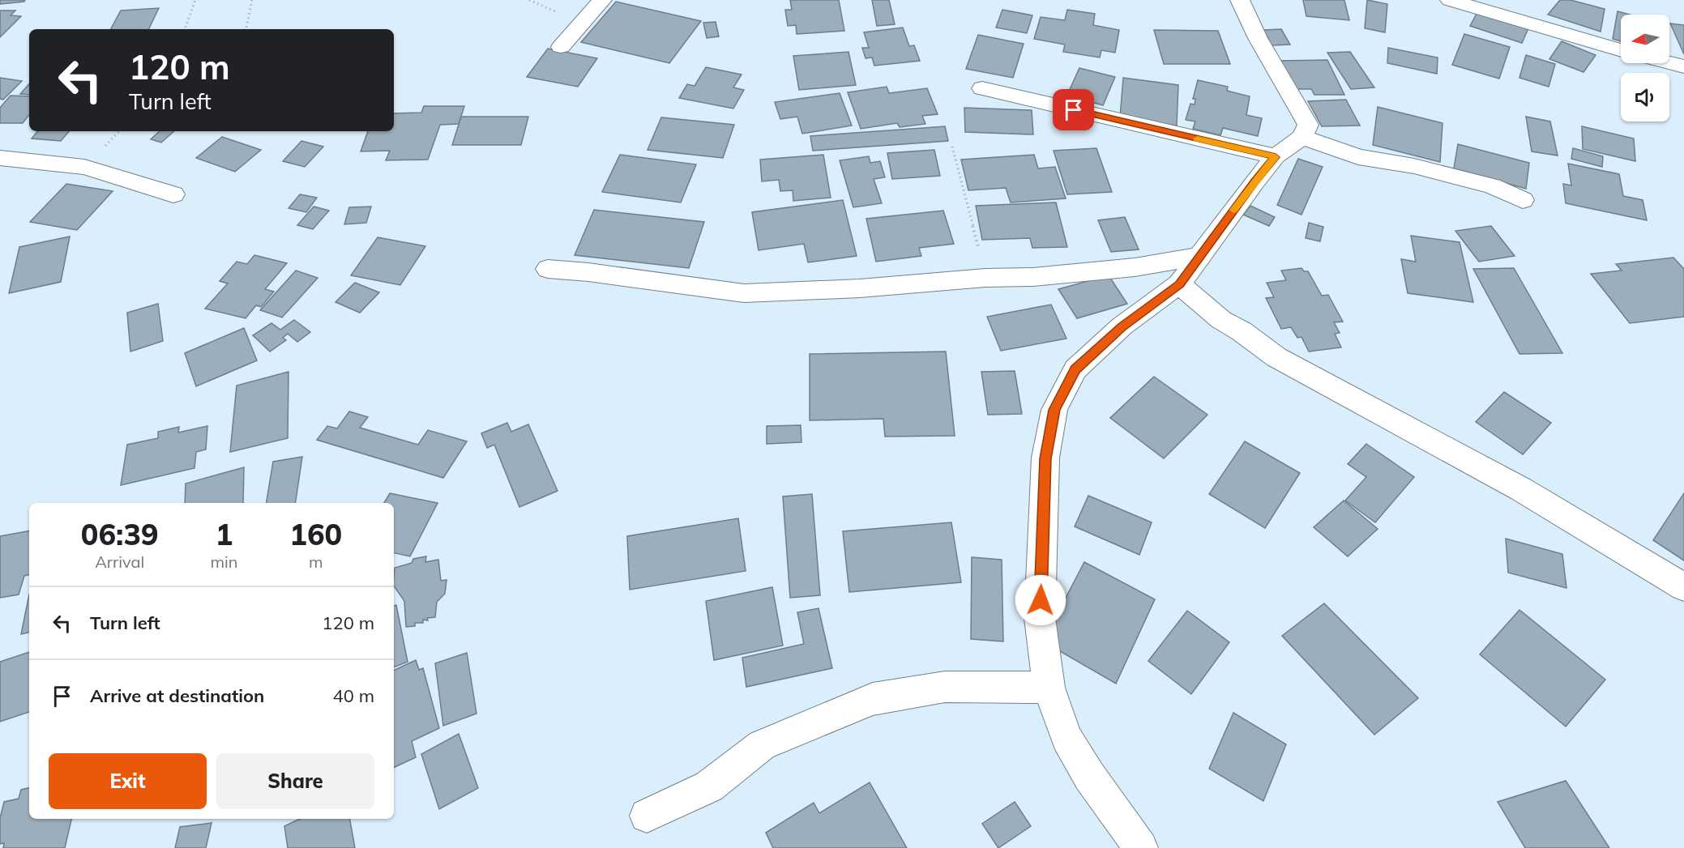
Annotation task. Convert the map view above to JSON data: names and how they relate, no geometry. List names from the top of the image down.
{
  "north": "left",
  "page": {
    "turn": ["120 m", "Turn left"],
    "eta": [
      "06:39",
      "Arrival",
      "1",
      "min",
      "160",
      "m"
    ],
    "list": [
      {
        "name": "Turn left",
        "value": "120 m"
      },
      {
        "name": "Arrive at destination",
        "value": "40 m"
      }
    ],
    "buttons": ["Exit", "Share"]
  }
}
